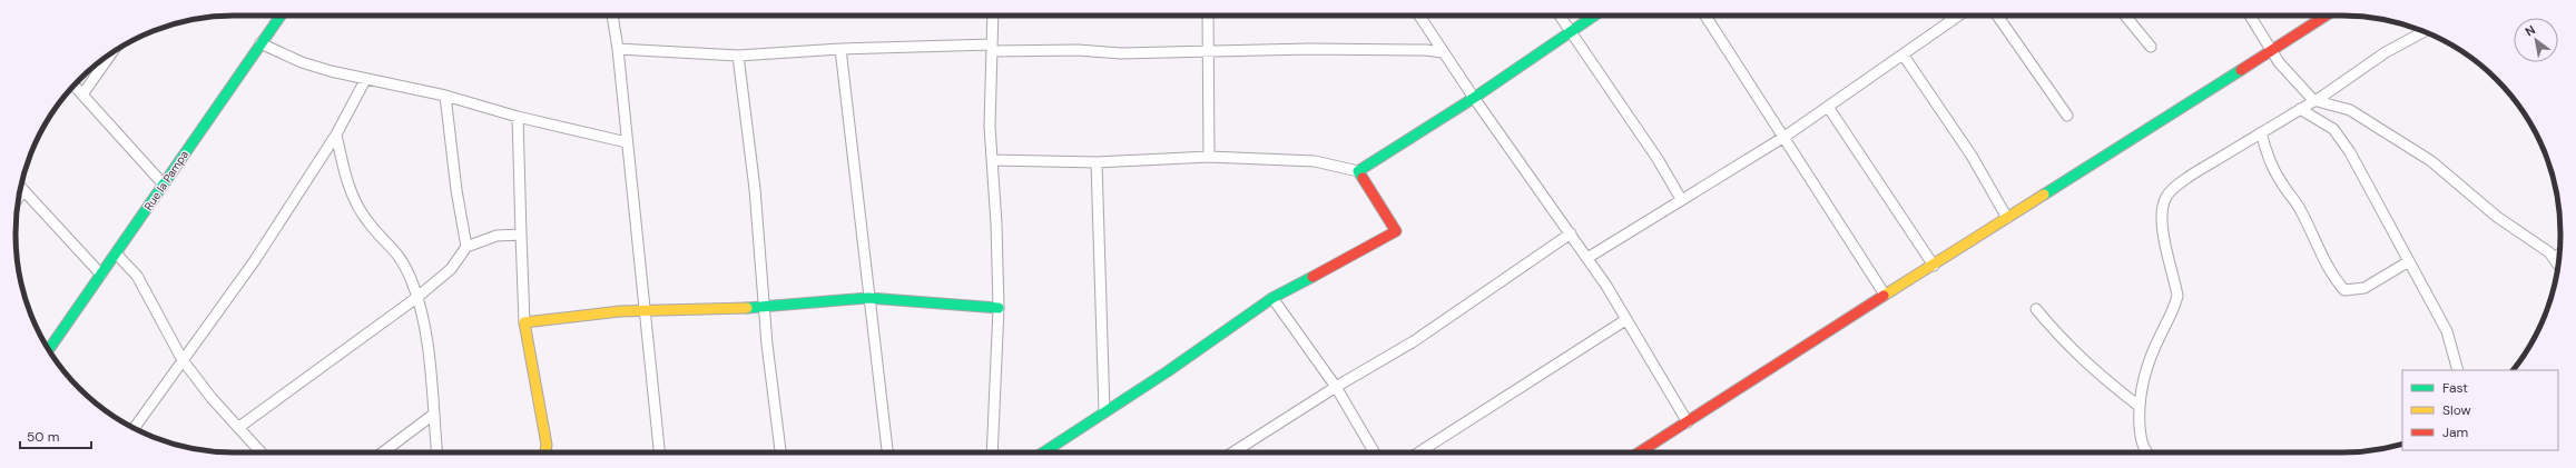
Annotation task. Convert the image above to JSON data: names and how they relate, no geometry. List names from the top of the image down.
{
  "streets": {
    "street": ["Rue la Pampa"]
  },
  "legend": ["Fast", "Slow", "Jam"],
  "scale_bar": "50 m",
  "north": "top left"
}
